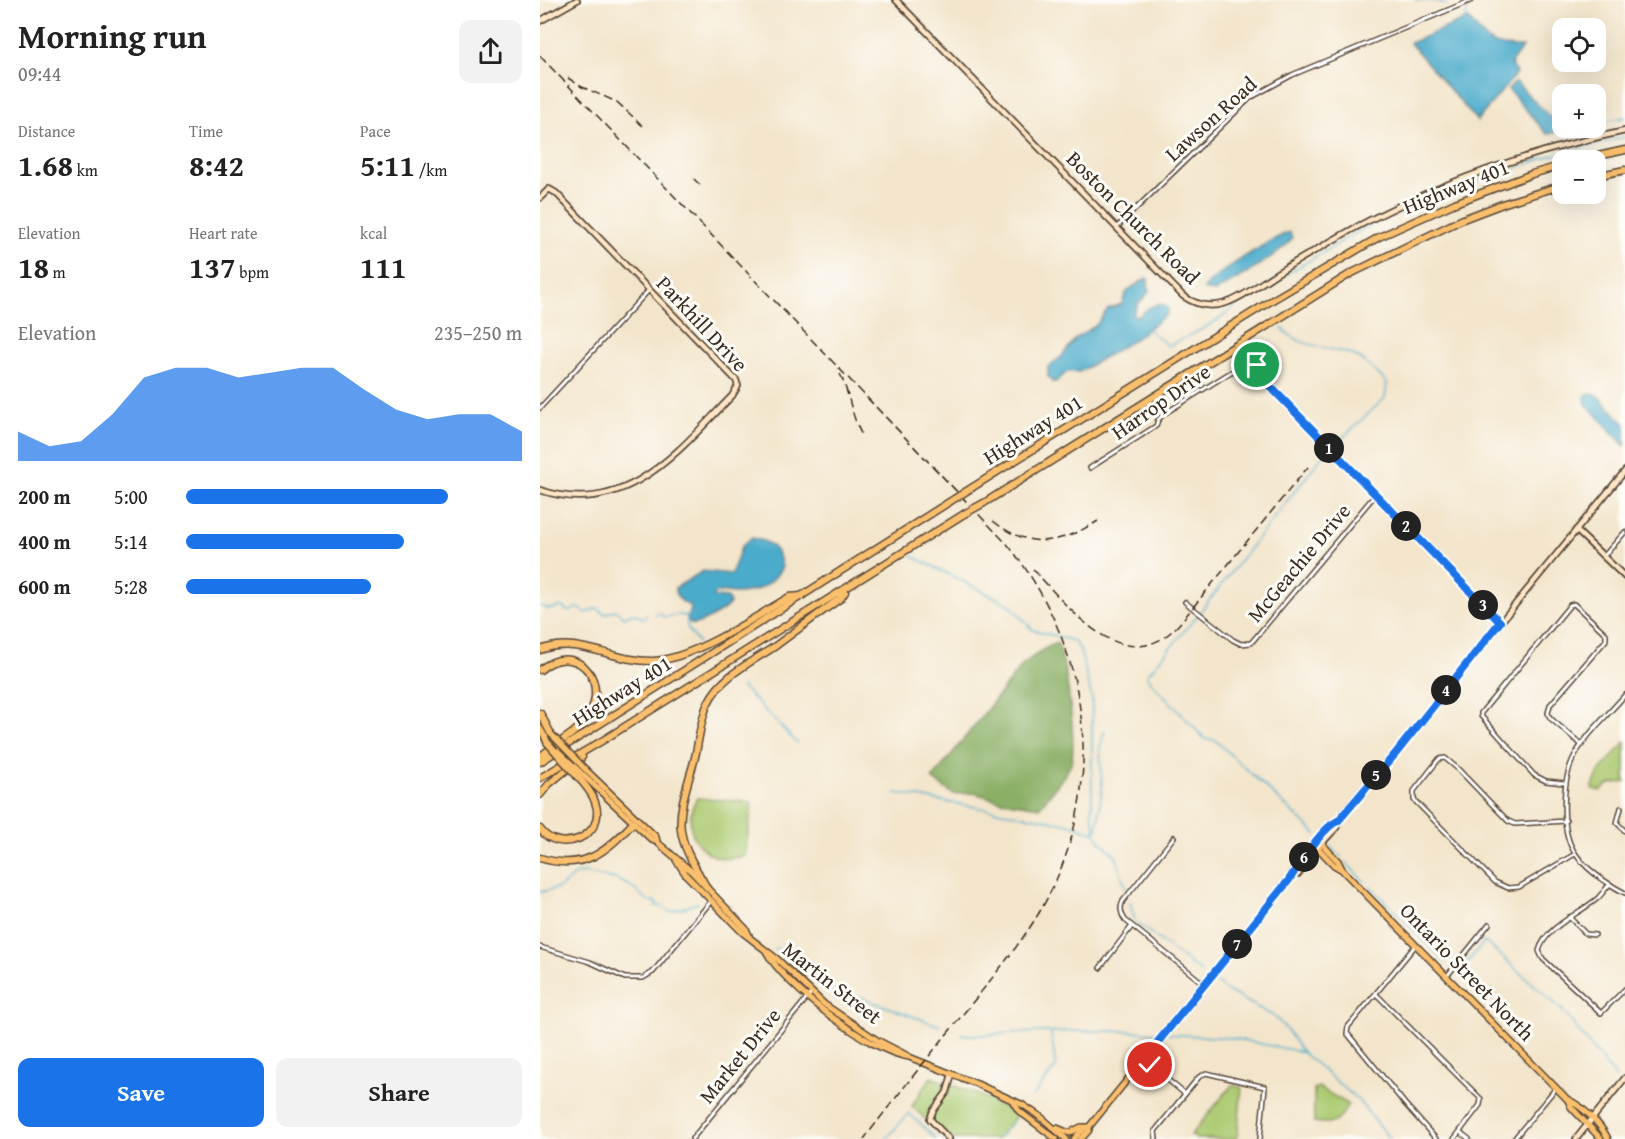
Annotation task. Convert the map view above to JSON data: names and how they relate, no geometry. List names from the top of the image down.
{
  "streets": {
    "highway": ["Highway 401"],
    "main road": ["Ontario Street North", "Martin Street"],
    "street": [
      "Lawson Road",
      "Boston Church Road",
      "Parkhill Drive",
      "Harrop Drive",
      "McGeachie Drive",
      "Market Drive"
    ]
  },
  "crossings": [
    ["Lawson Road", "Boston Church Road"],
    ["Harrop Drive", "McGeachie Drive"],
    ["Martin Street", "Market Drive"]
  ],
  "page": {
    "heading": ["Morning run", "09:44"],
    "map_buttons": ["+", "−"],
    "stats": [
      ["Distance", "1.68 km"],
      ["Time", "8:42"],
      ["Pace", "5:11 /km"],
      ["Elevation", "18 m"],
      ["Heart rate", "137 bpm"],
      ["kcal", "111"]
    ],
    "chart": ["Elevation", "235–250 m"],
    "pins": [
      "1",
      "2",
      "3",
      "4",
      "5",
      "6",
      "7"
    ],
    "list": [
      {
        "name": "200 m",
        "note": "5:00"
      },
      {
        "name": "400 m",
        "note": "5:14"
      },
      {
        "name": "600 m",
        "note": "5:28"
      }
    ],
    "buttons": ["Save", "Share"]
  }
}
